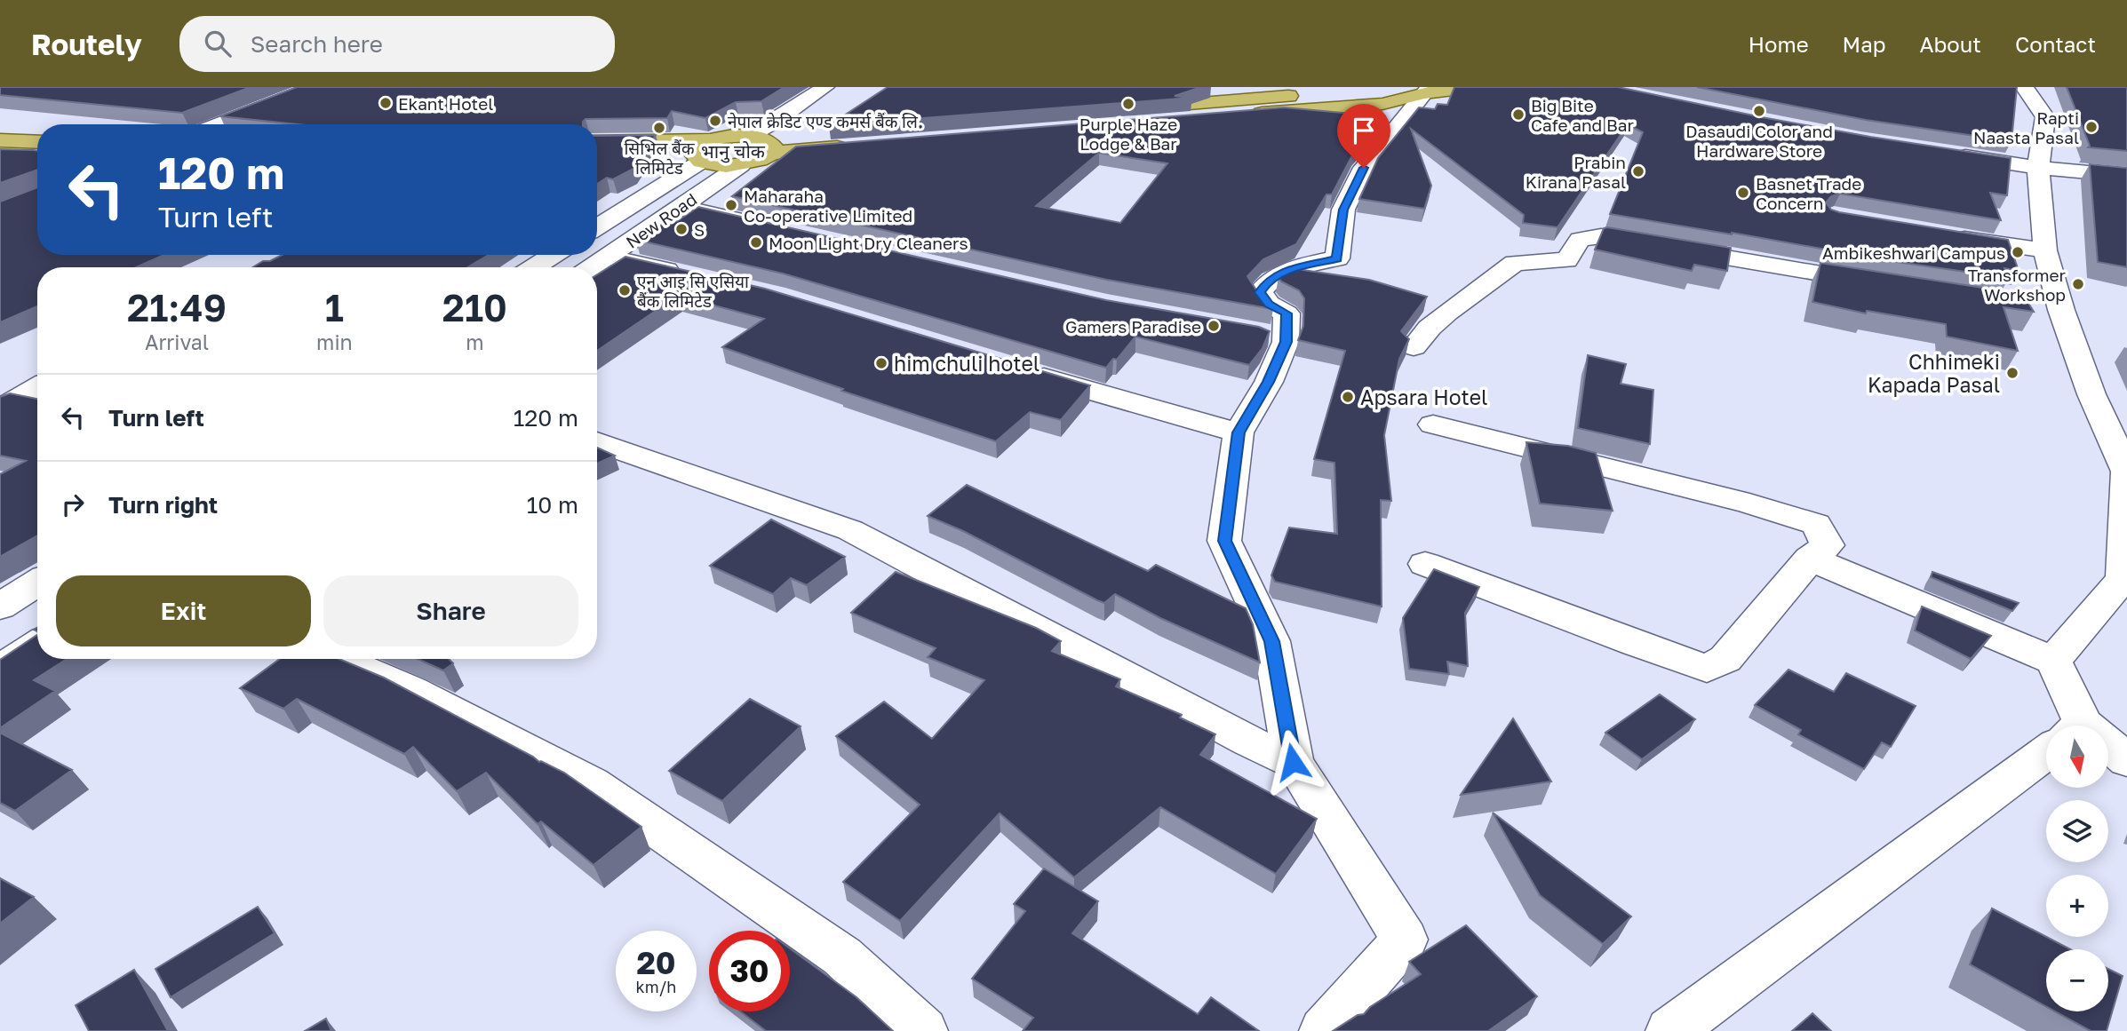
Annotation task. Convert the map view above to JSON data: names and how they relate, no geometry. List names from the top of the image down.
{
  "streets": {
    "street": ["New Road"]
  },
  "districts": ["भानु चोक"],
  "places": [
    "Ekant Hotel",
    "Purple Haze Lodge & Bar",
    "Dasaudi Color and Hardware Store",
    "Big Bite Cafe and Bar",
    "नेपाल क्रेडिट एण्ड कमर्स बैंक लि.",
    "Rapti Naasta Pasal",
    "सिभिल बैंक लिमिटेड",
    "Prabin Kirana Pasal",
    "Basnet Trade Concern",
    "Maharaha Co-operative Limited",
    "S",
    "Moon Light Dry Cleaners",
    "Ambikeshwari Campus",
    "Transformer Workshop",
    "एन आइ सि एसिया बैंक लिमिटेड",
    "Gamers Paradise",
    "him chuli hotel",
    "Chhimeki Kapada Pasal",
    "Apsara Hotel"
  ],
  "north": "bottom",
  "page": {
    "header": "Routely",
    "search": "Search here",
    "nav": [
      "Home",
      "Map",
      "About",
      "Contact"
    ],
    "turn": ["120 m", "Turn left"],
    "eta": [
      "21:49",
      "Arrival",
      "1",
      "min",
      "210",
      "m"
    ],
    "list": [
      {
        "name": "Turn left",
        "value": "120 m"
      },
      {
        "name": "Turn right",
        "value": "10 m"
      }
    ],
    "buttons": ["Exit", "Share"],
    "map_buttons": ["+", "−"],
    "speed": "20 km/h",
    "limit": "30"
  }
}
